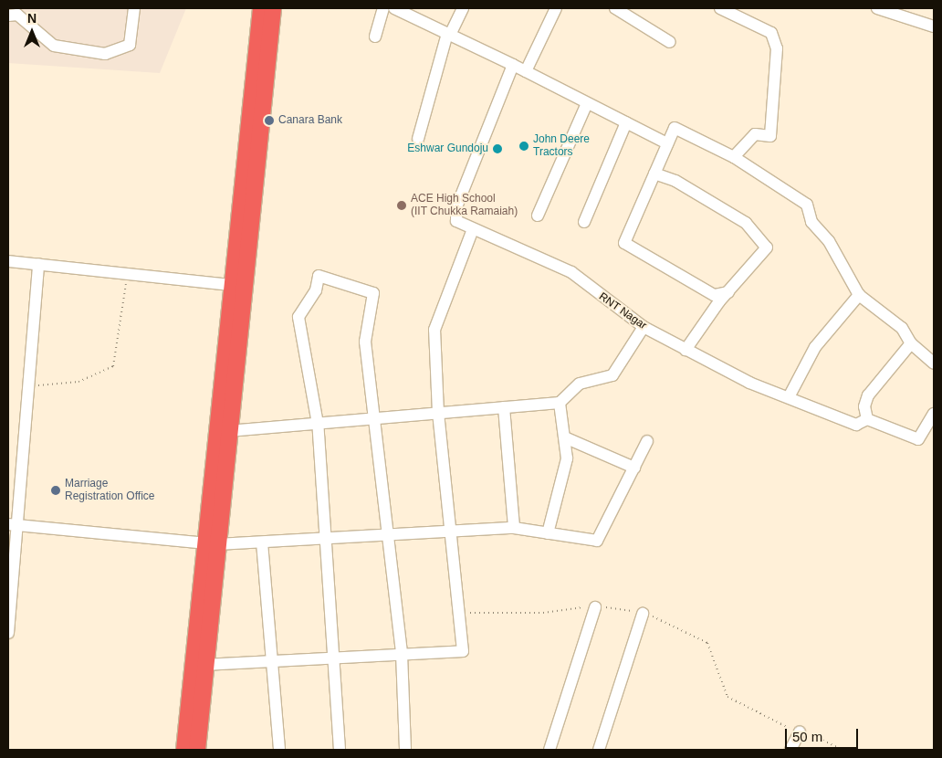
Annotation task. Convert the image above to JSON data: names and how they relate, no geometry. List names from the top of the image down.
{
  "streets": {
    "street": ["RNT Nagar"]
  },
  "places": [
    "Canara Bank",
    "John Deere Tractors",
    "Eshwar Gundoju",
    "ACE High School (IIT Chukka Ramaiah)",
    "Marriage Registration Office"
  ],
  "scale_bar": "50 m",
  "north": "top"
}
